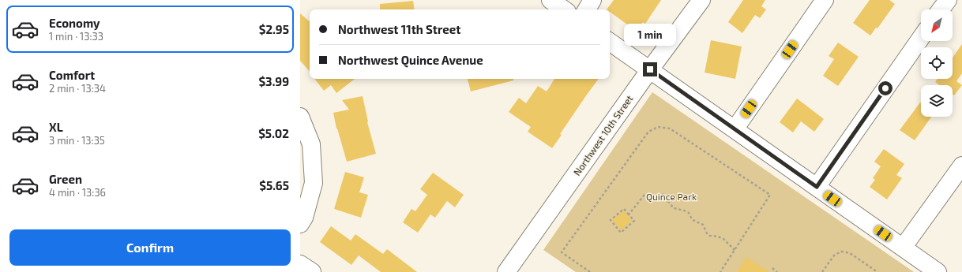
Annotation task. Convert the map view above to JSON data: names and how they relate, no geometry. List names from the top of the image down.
{
  "streets": {
    "street": ["Northwest 10th Street"]
  },
  "parks": ["Quince Park"],
  "north": "bottom left",
  "page": {
    "list": [
      {
        "name": "Economy",
        "note": "1 min · 13:33",
        "value": "$2.95"
      },
      {
        "name": "Comfort",
        "note": "2 min · 13:34",
        "value": "$3.99"
      },
      {
        "name": "XL",
        "note": "3 min · 13:35",
        "value": "$5.02"
      },
      {
        "name": "Green",
        "note": "4 min · 13:36",
        "value": "$5.65"
      }
    ],
    "banner": ["Northwest 11th Street", "Northwest Quince Avenue"],
    "bubble": "1 min",
    "buttons": "Confirm"
  }
}
